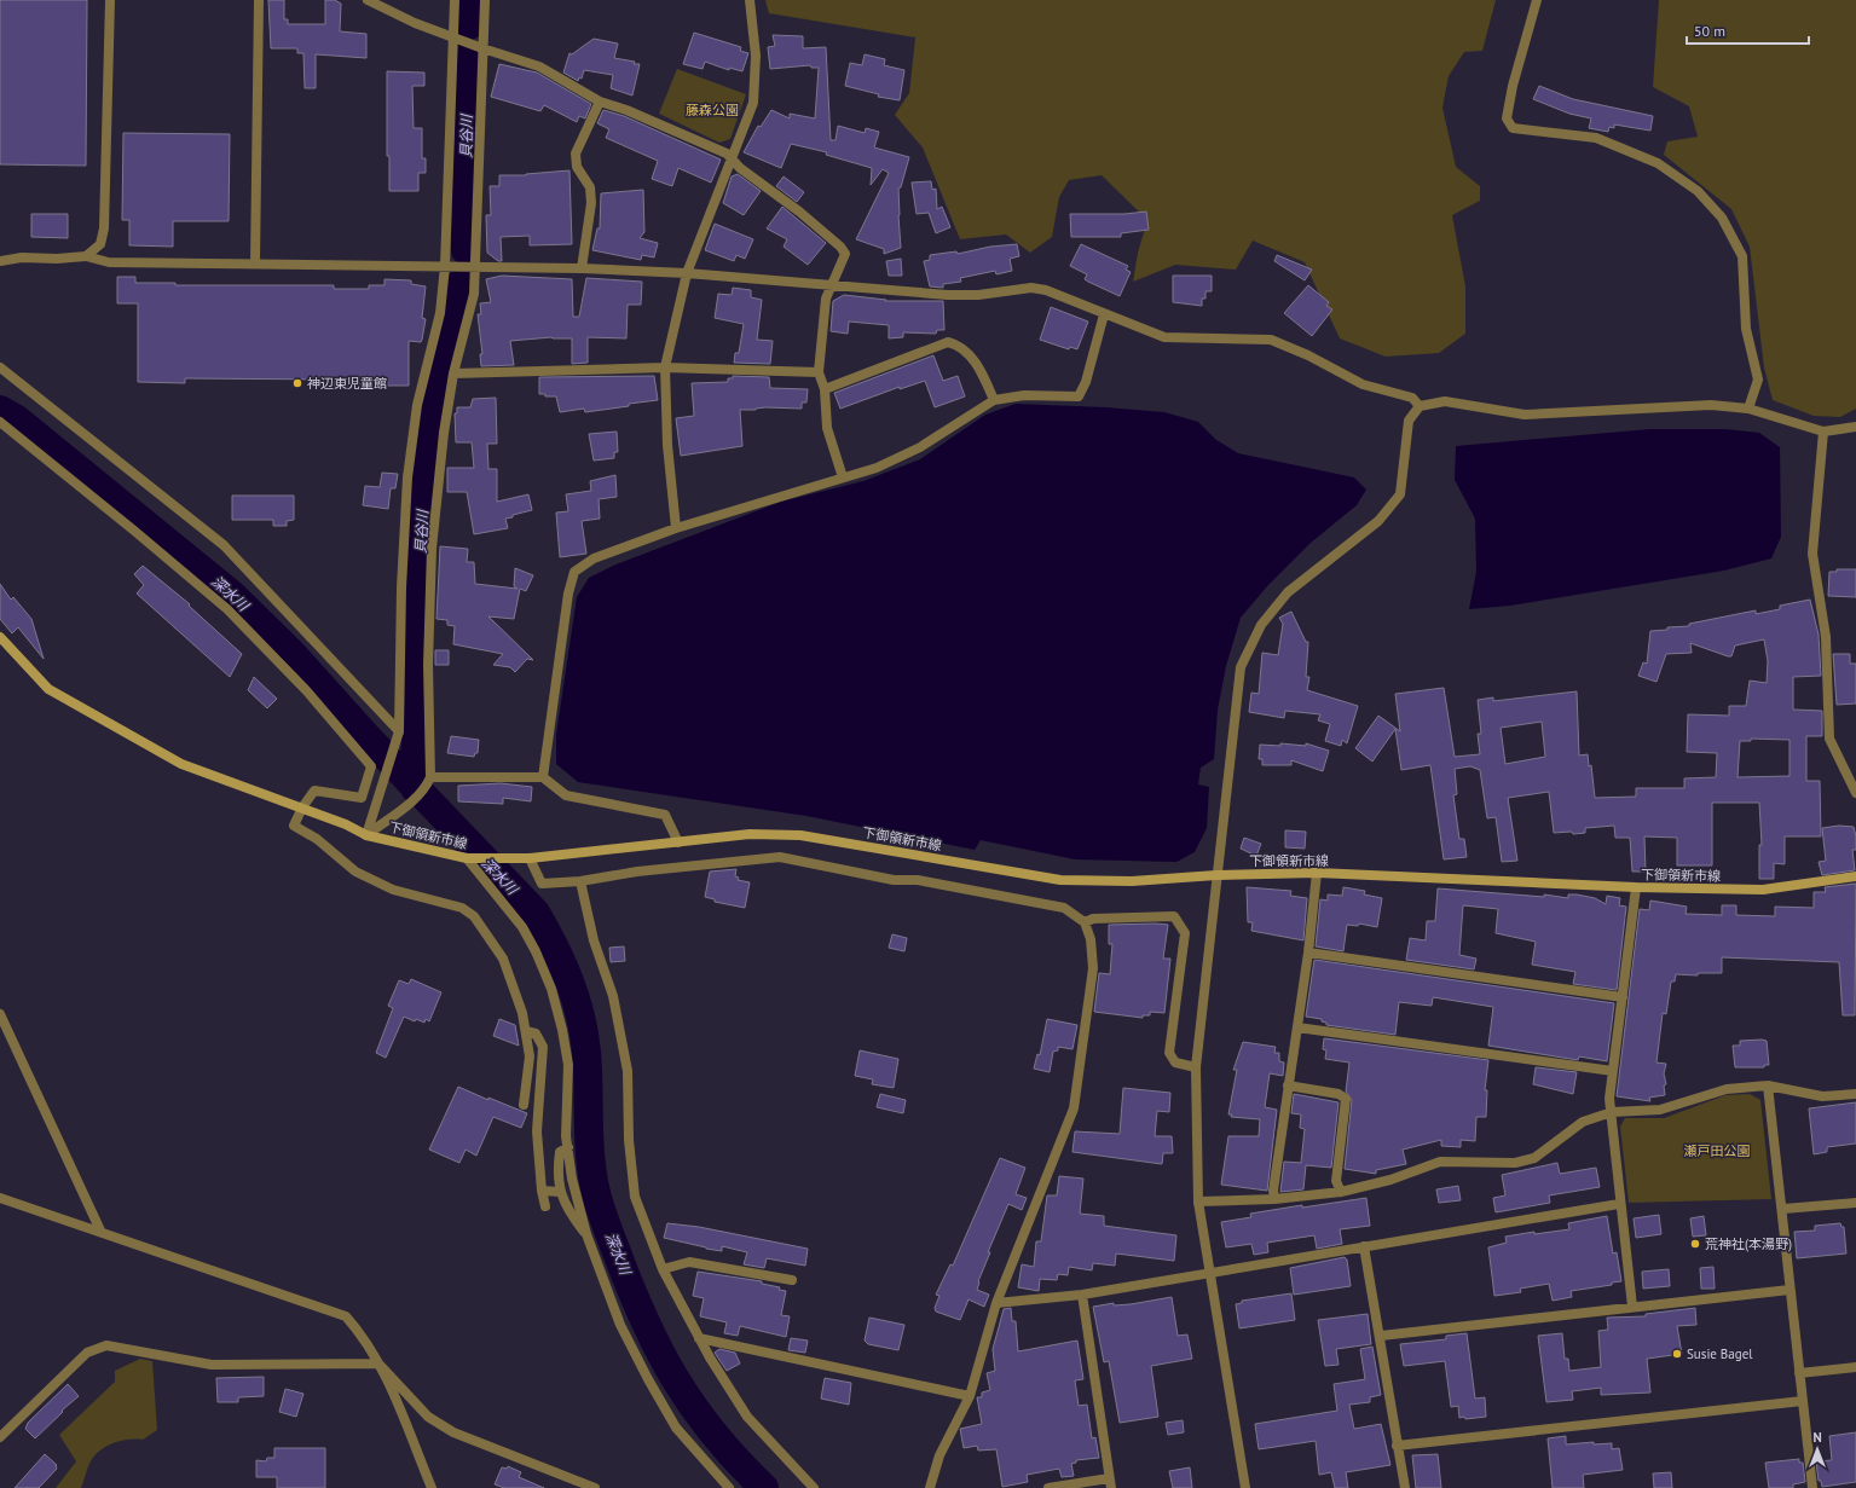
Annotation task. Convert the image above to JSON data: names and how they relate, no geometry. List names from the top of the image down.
{
  "streets": {
    "main road": ["下御領新市線"]
  },
  "water": ["貝谷川", "深水川"],
  "parks": ["藤森公園", "瀬戸田公園"],
  "places": ["神辺東児童館", "荒神社(本湯野)", "Susie Bagel"],
  "scale_bar": "50 m",
  "north": "top"
}
